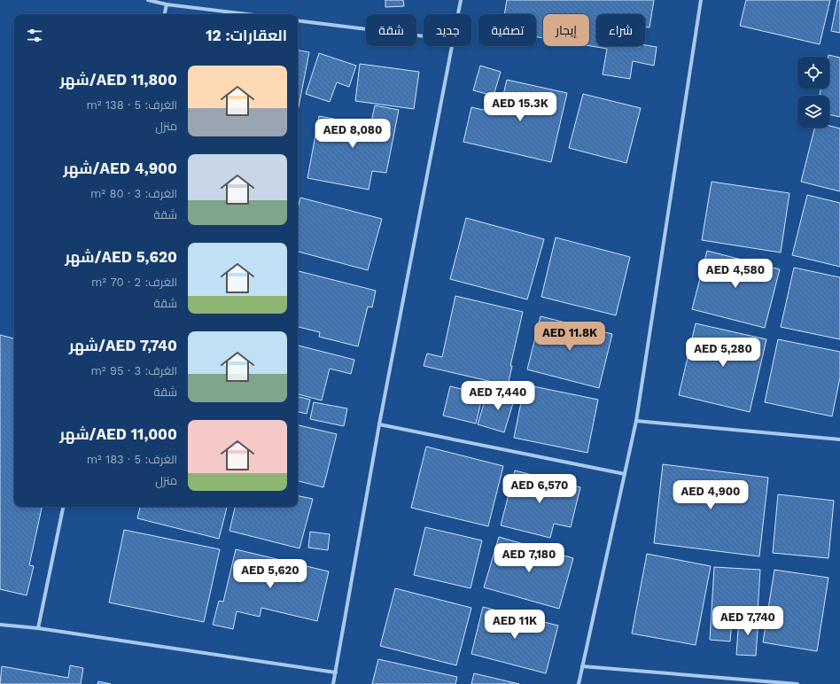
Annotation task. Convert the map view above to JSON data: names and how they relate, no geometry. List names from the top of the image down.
{
  "page": {
    "chip": [
      "شراء",
      "إيجار",
      "تصفية",
      "جديد",
      "شقة"
    ],
    "heading": "العقارات: 12",
    "list": [
      {
        "name": "AED 11,800/شهر",
        "note": "الغرف: 5 · 138 m² · منزل"
      },
      {
        "name": "AED 4,900/شهر",
        "note": "الغرف: 3 · 80 m² · شقة"
      },
      {
        "name": "AED 5,620/شهر",
        "note": "الغرف: 2 · 70 m² · شقة"
      },
      {
        "name": "AED 7,740/شهر",
        "note": "الغرف: 3 · 95 m² · شقة"
      },
      {
        "name": "AED 11,000/شهر",
        "note": "الغرف: 5 · 183 m² · منزل"
      }
    ],
    "price": [
      "AED 15.3K",
      "AED 8,080",
      "AED 4,580",
      "AED 11.8K",
      "AED 5,280",
      "AED 7,440",
      "AED 6,570",
      "AED 4,900",
      "AED 7,180",
      "AED 5,620",
      "AED 7,740",
      "AED 11K"
    ]
  }
}
